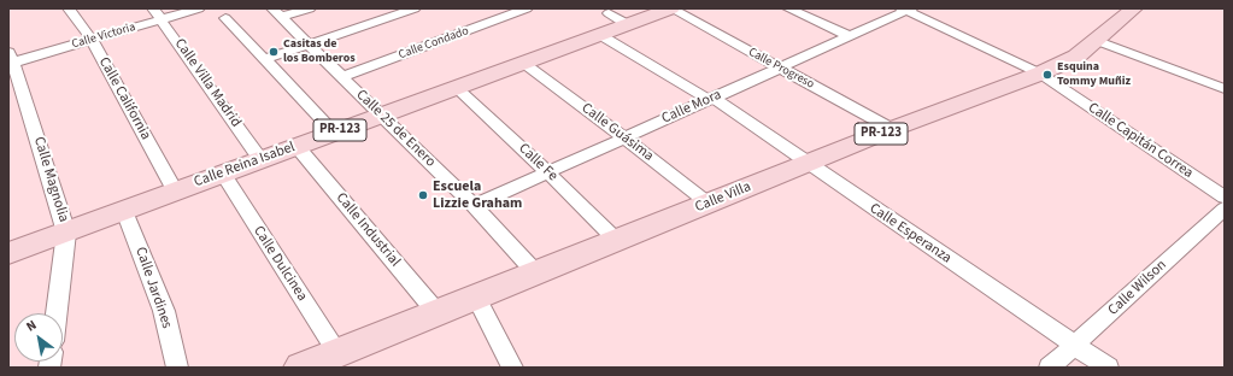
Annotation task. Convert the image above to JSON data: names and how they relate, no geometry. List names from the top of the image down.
{
  "streets": {
    "main road": ["PR-123", "Calle Reina Isabel", "Calle Villa"],
    "street": [
      "Calle Victoria",
      "Calle Condado",
      "Calle Progreso",
      "Calle Villa Madrid",
      "Calle California",
      "Calle Mora",
      "Calle 25 de Enero",
      "Calle Guásima",
      "Calle Capitán Correa",
      "Calle Fe",
      "Calle Magnolia",
      "Calle Industrial",
      "Calle Esperanza",
      "Calle Dulcinea",
      "Calle Jardines",
      "Calle Wilson"
    ]
  },
  "crossings": [
    ["Calle Victoria", "Calle Villa Madrid"],
    ["Calle Victoria", "Calle California"],
    ["Calle Victoria", "Calle Magnolia"],
    ["Calle Condado", "Calle 25 de Enero"],
    ["Calle Progreso", "Calle Mora"],
    ["Calle Progreso", "Calle Reina Isabel"],
    ["Calle Progreso", "Calle Villa"],
    ["Calle Villa Madrid", "Calle Reina Isabel"],
    ["Calle California", "Calle Reina Isabel"],
    ["Calle Mora", "Calle 25 de Enero"],
    ["Calle Mora", "Calle Guásima"],
    ["Calle Mora", "Calle Capitán Correa"],
    ["Calle Mora", "Calle Fe"],
    ["Calle Mora", "Calle Esperanza"],
    ["Calle 25 de Enero", "Calle Reina Isabel"],
    ["Calle 25 de Enero", "Calle Villa"],
    ["Calle Guásima", "Calle Reina Isabel"],
    ["Calle Guásima", "Calle Villa"],
    ["Calle Capitán Correa", "Calle Villa"],
    ["Calle Fe", "Calle Reina Isabel"],
    ["Calle Fe", "Calle Villa"],
    ["Calle Reina Isabel", "Calle Magnolia"],
    ["Calle Reina Isabel", "Calle Industrial"],
    ["Calle Reina Isabel", "Calle Esperanza"],
    ["Calle Reina Isabel", "Calle Dulcinea"],
    ["Calle Reina Isabel", "Calle Jardines"],
    ["Calle Villa", "Calle Industrial"],
    ["Calle Villa", "Calle Esperanza"],
    ["Calle Villa", "Calle Dulcinea"],
    ["Calle Esperanza", "Calle Wilson"]
  ],
  "places": ["Casitas de los Bomberos", "Esquina Tommy Muñiz", "Escuela Lizzie Graham"],
  "north": "top left"
}
